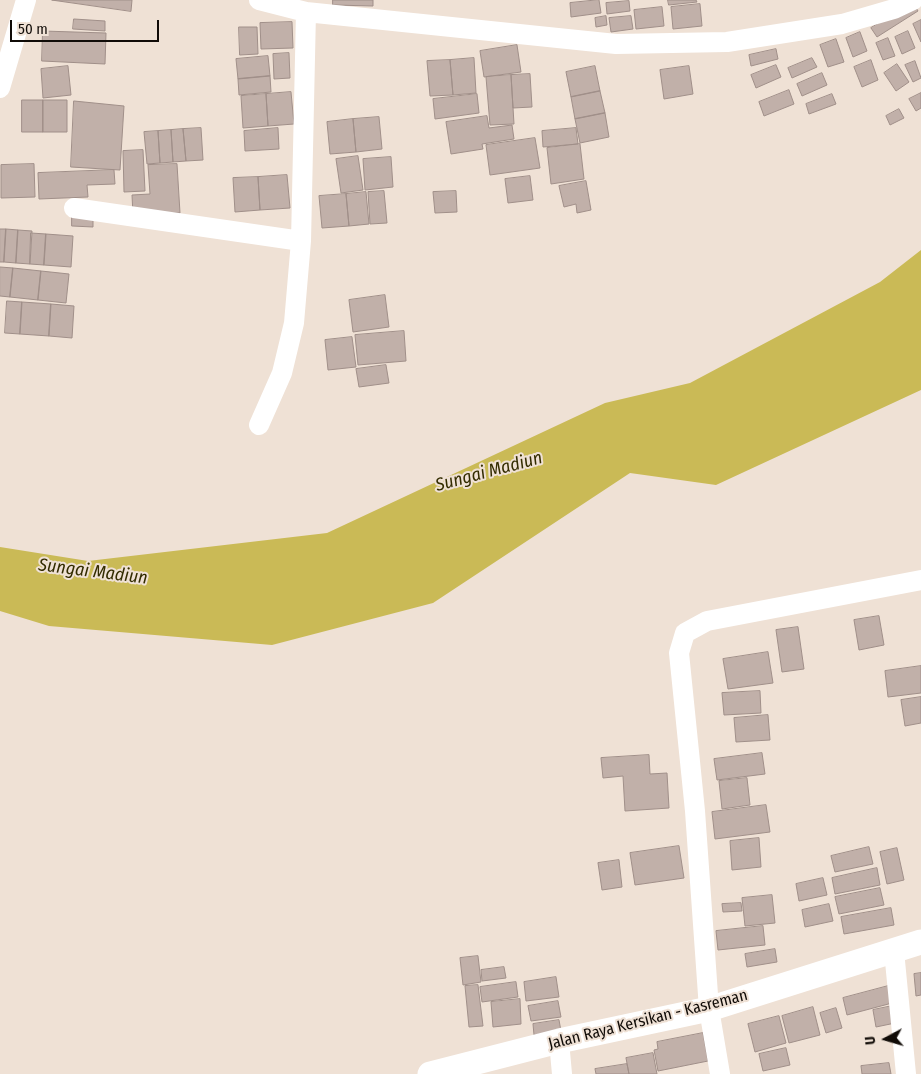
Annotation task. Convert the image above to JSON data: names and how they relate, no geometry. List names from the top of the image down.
{
  "streets": {
    "street": ["Jalan Raya Kersikan - Kasreman"]
  },
  "water": ["Sungai Madiun"],
  "scale_bar": "50 m",
  "north": "left"
}
